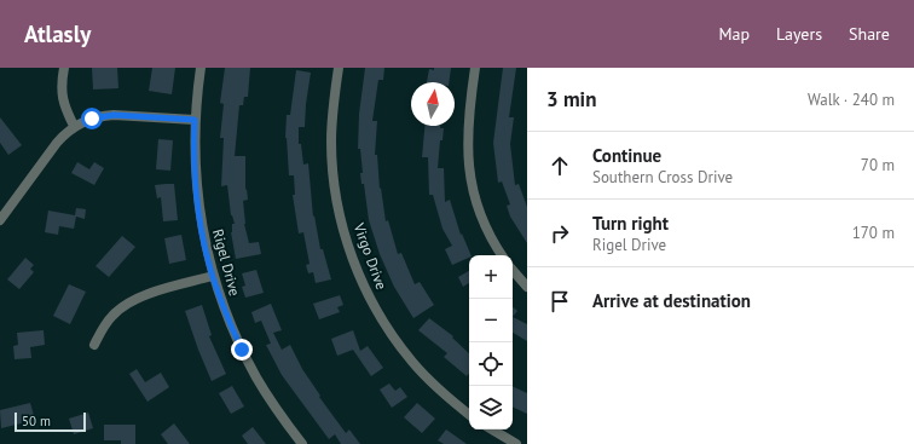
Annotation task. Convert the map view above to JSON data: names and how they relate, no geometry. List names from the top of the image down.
{
  "streets": {
    "street": ["Virgo Drive", "Rigel Drive"]
  },
  "scale_bar": "50 m",
  "north": "top",
  "page": {
    "header": "Atlasly",
    "nav": ["Map", "Layers", "Share"],
    "heading": ["3 min", "Walk · 240 m"],
    "list": [
      ["Continue", "Southern Cross Drive", "70 m"],
      ["Turn right", "Rigel Drive", "170 m"],
      "Arrive at destination"
    ],
    "map_buttons": ["+", "−"],
    "scale": "50 m"
  }
}
